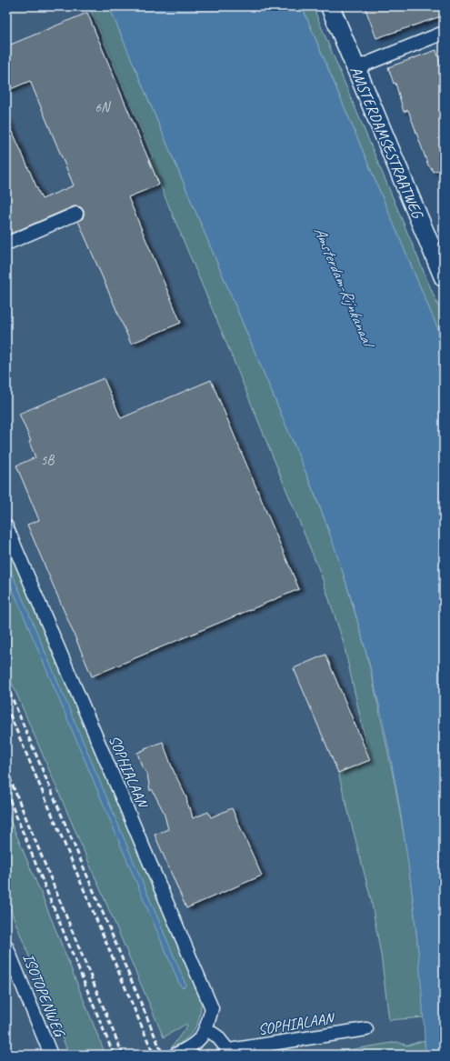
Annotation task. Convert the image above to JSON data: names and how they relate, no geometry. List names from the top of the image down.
{
  "streets": {
    "main road": ["AMSTERDAMSESTRAATWEG"],
    "street": ["SOPHIALAAN", "ISOTOPENWEG"]
  },
  "water": ["Amsterdam-Rijnkanaal"],
  "house_numbers": ["6N", "5B"]
}
